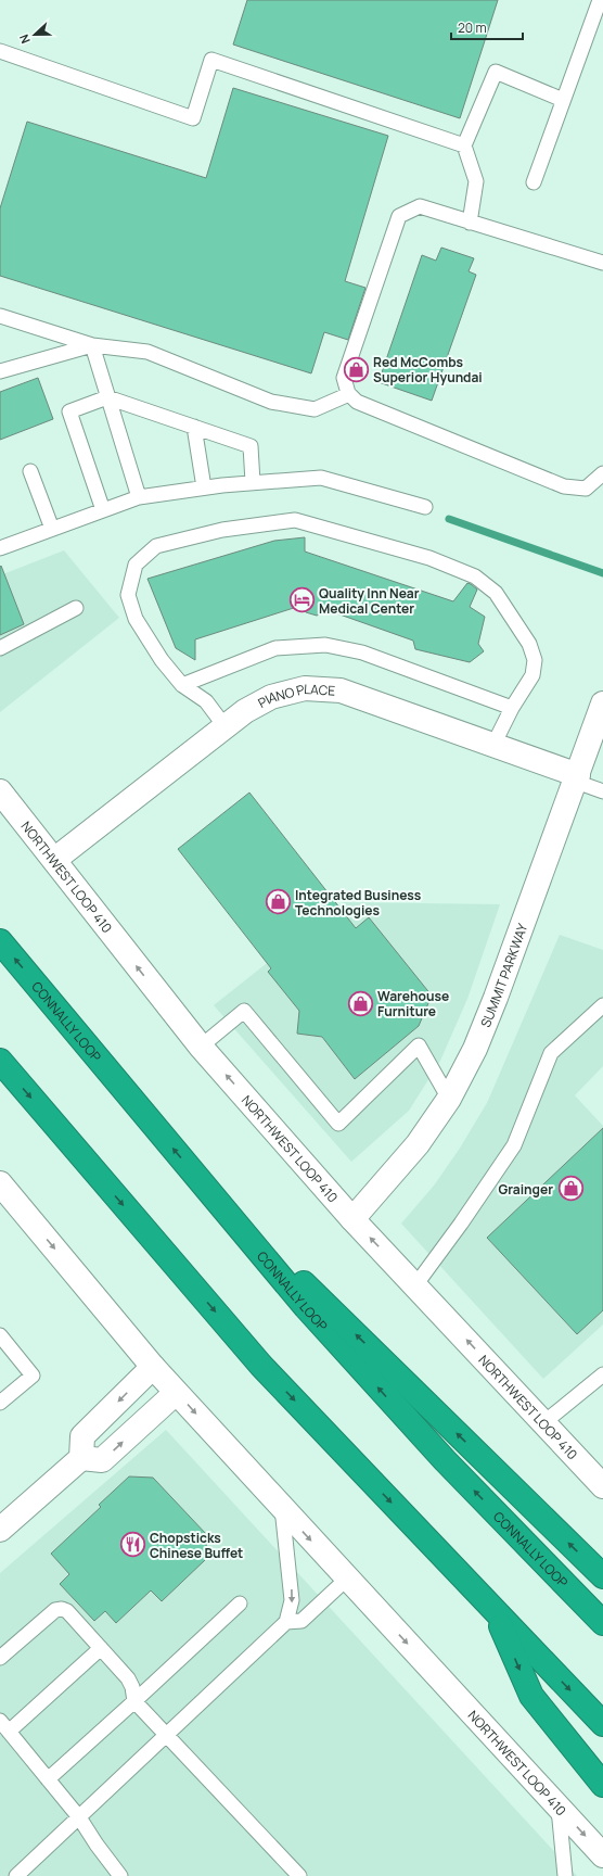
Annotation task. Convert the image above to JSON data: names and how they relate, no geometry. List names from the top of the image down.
{
  "streets": {
    "highway": ["CONNALLY LOOP"],
    "main road": ["PIANO PLACE", "NORTHWEST LOOP 410", "SUMMIT PARKWAY"]
  },
  "crossings": [
    ["PIANO PLACE", "NORTHWEST LOOP 410"],
    ["PIANO PLACE", "SUMMIT PARKWAY"],
    ["NORTHWEST LOOP 410", "SUMMIT PARKWAY"]
  ],
  "places": {
    "shop": [
      "Red McCombs Superior Hyundai",
      "Integrated Business Technologies",
      "Warehouse Furniture",
      "Grainger"
    ],
    "hotel": ["Quality Inn Near Medical Center"],
    "restaurant": ["Chopsticks Chinese Buffet"]
  },
  "scale_bar": "20 m",
  "north": "left"
}
